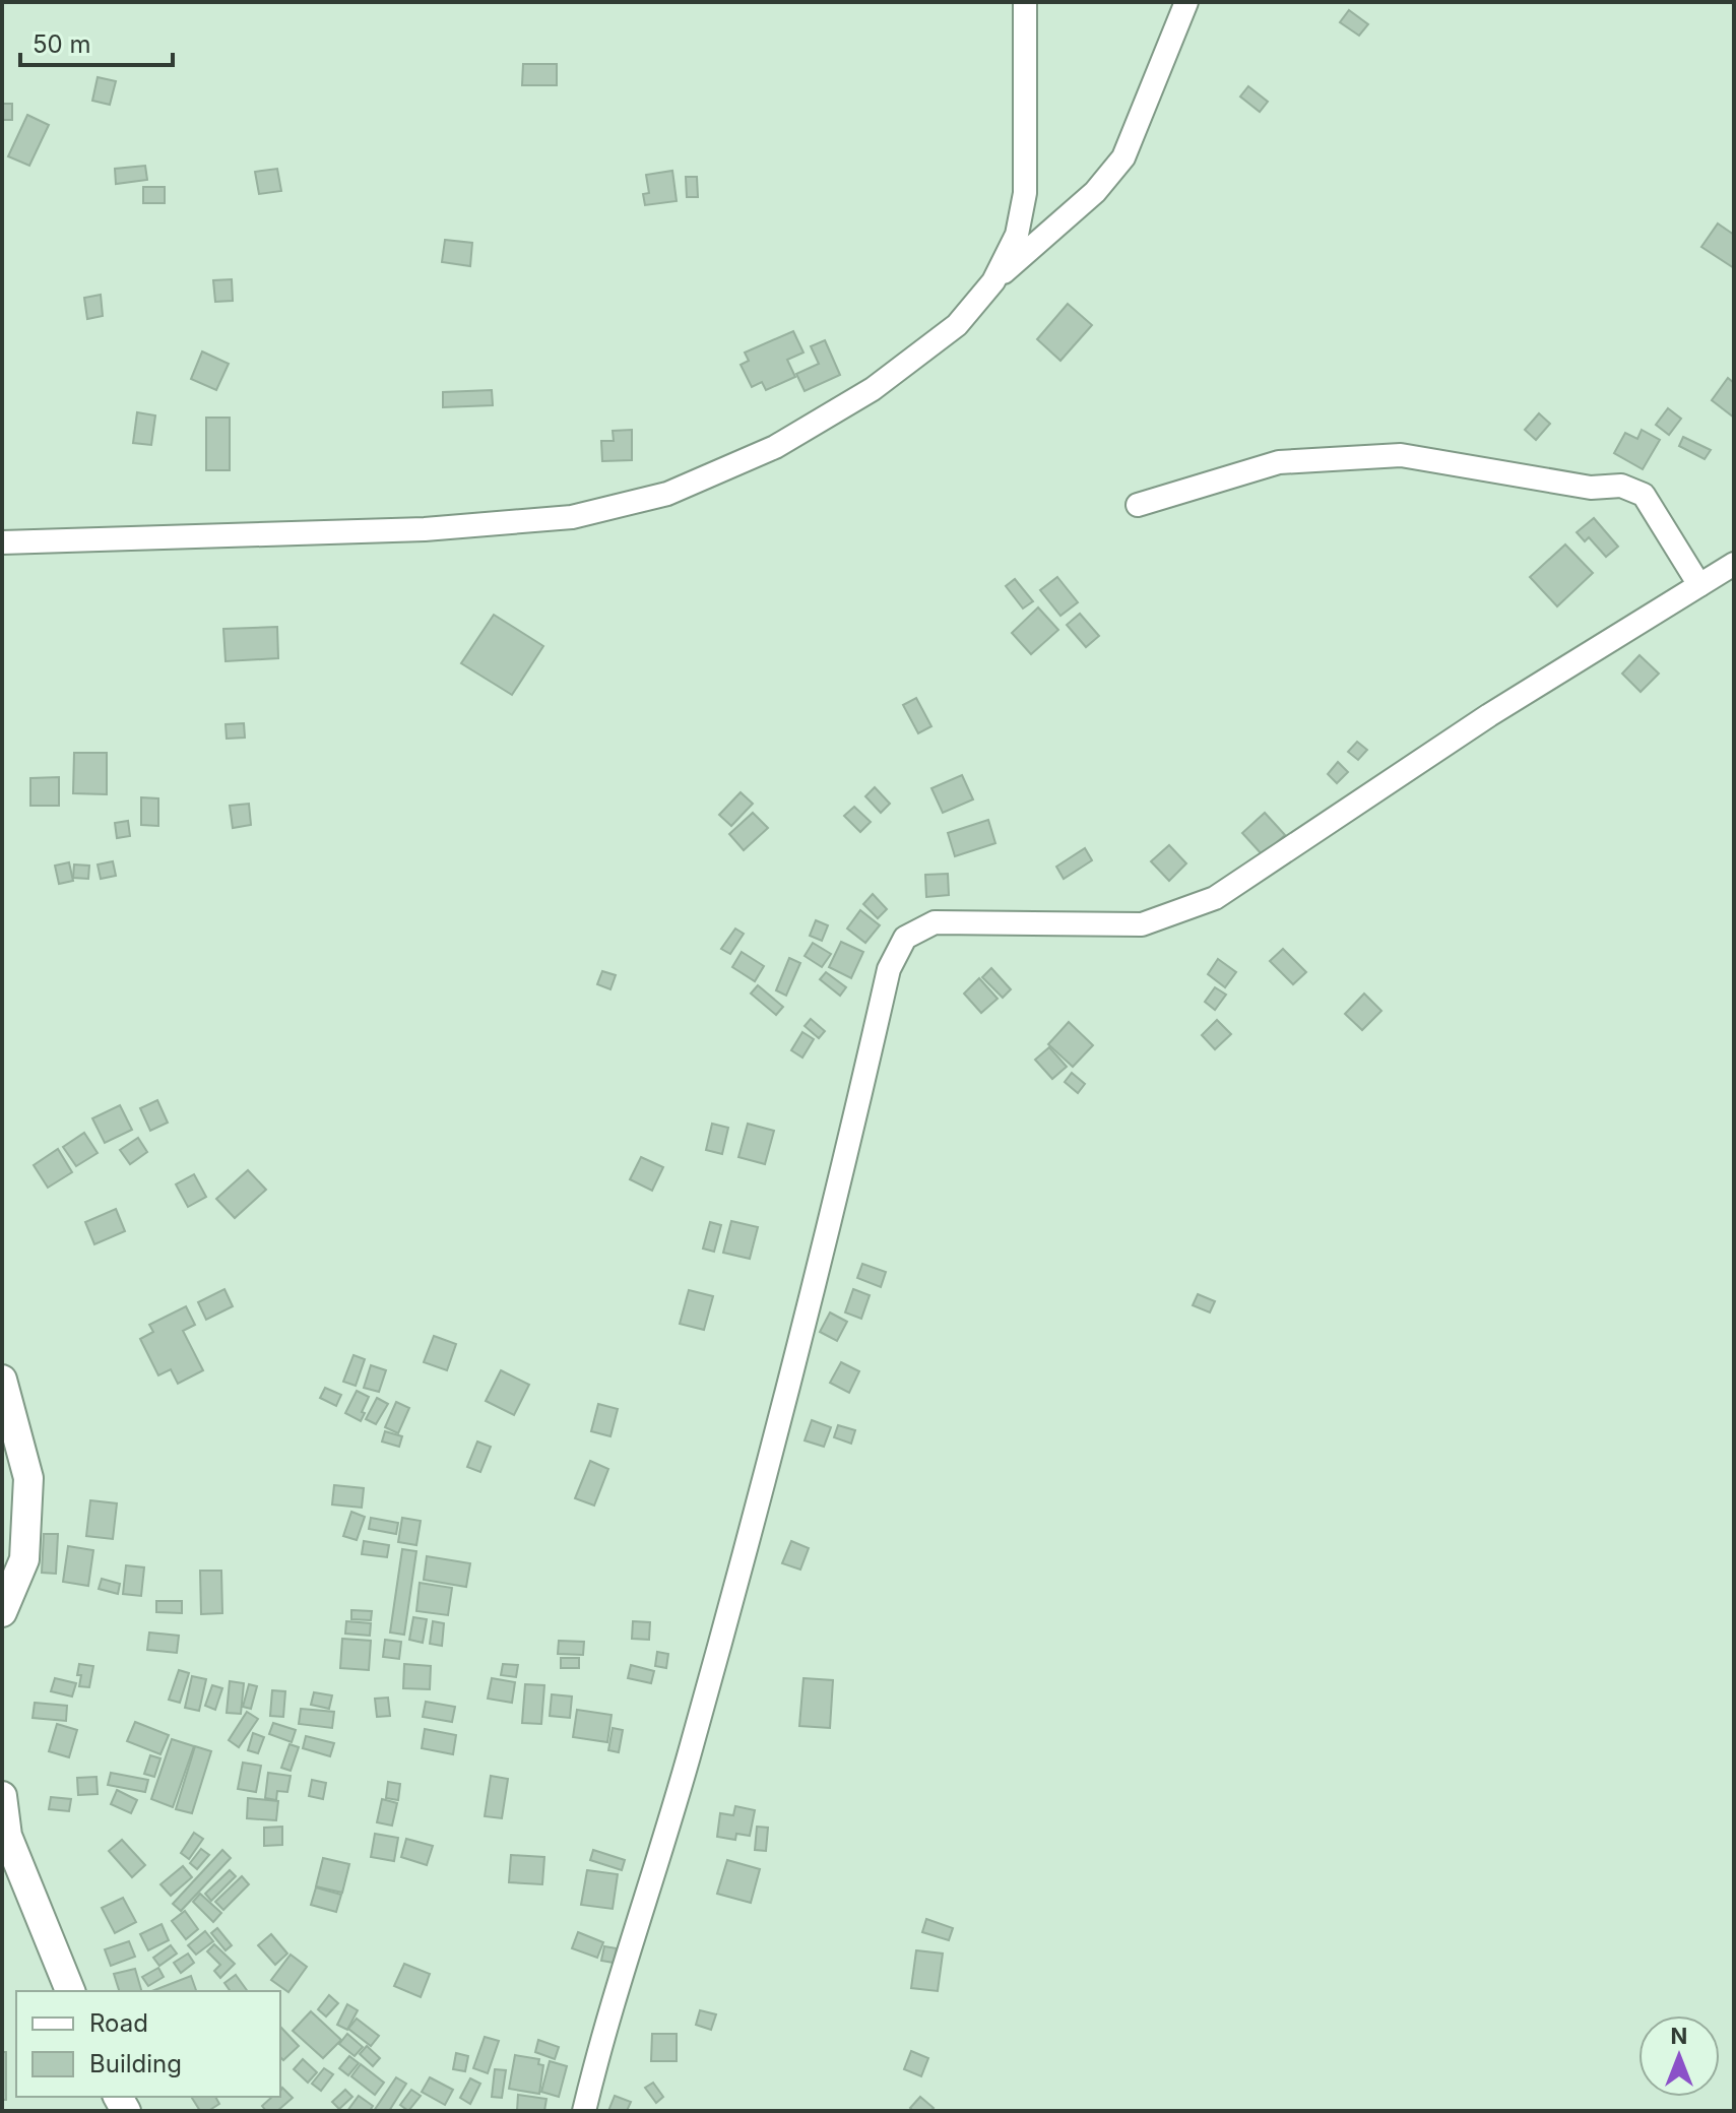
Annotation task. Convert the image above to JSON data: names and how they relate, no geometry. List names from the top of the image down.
{
  "legend": ["Road", "Building"],
  "scale_bar": "50 m",
  "north": "top"
}
